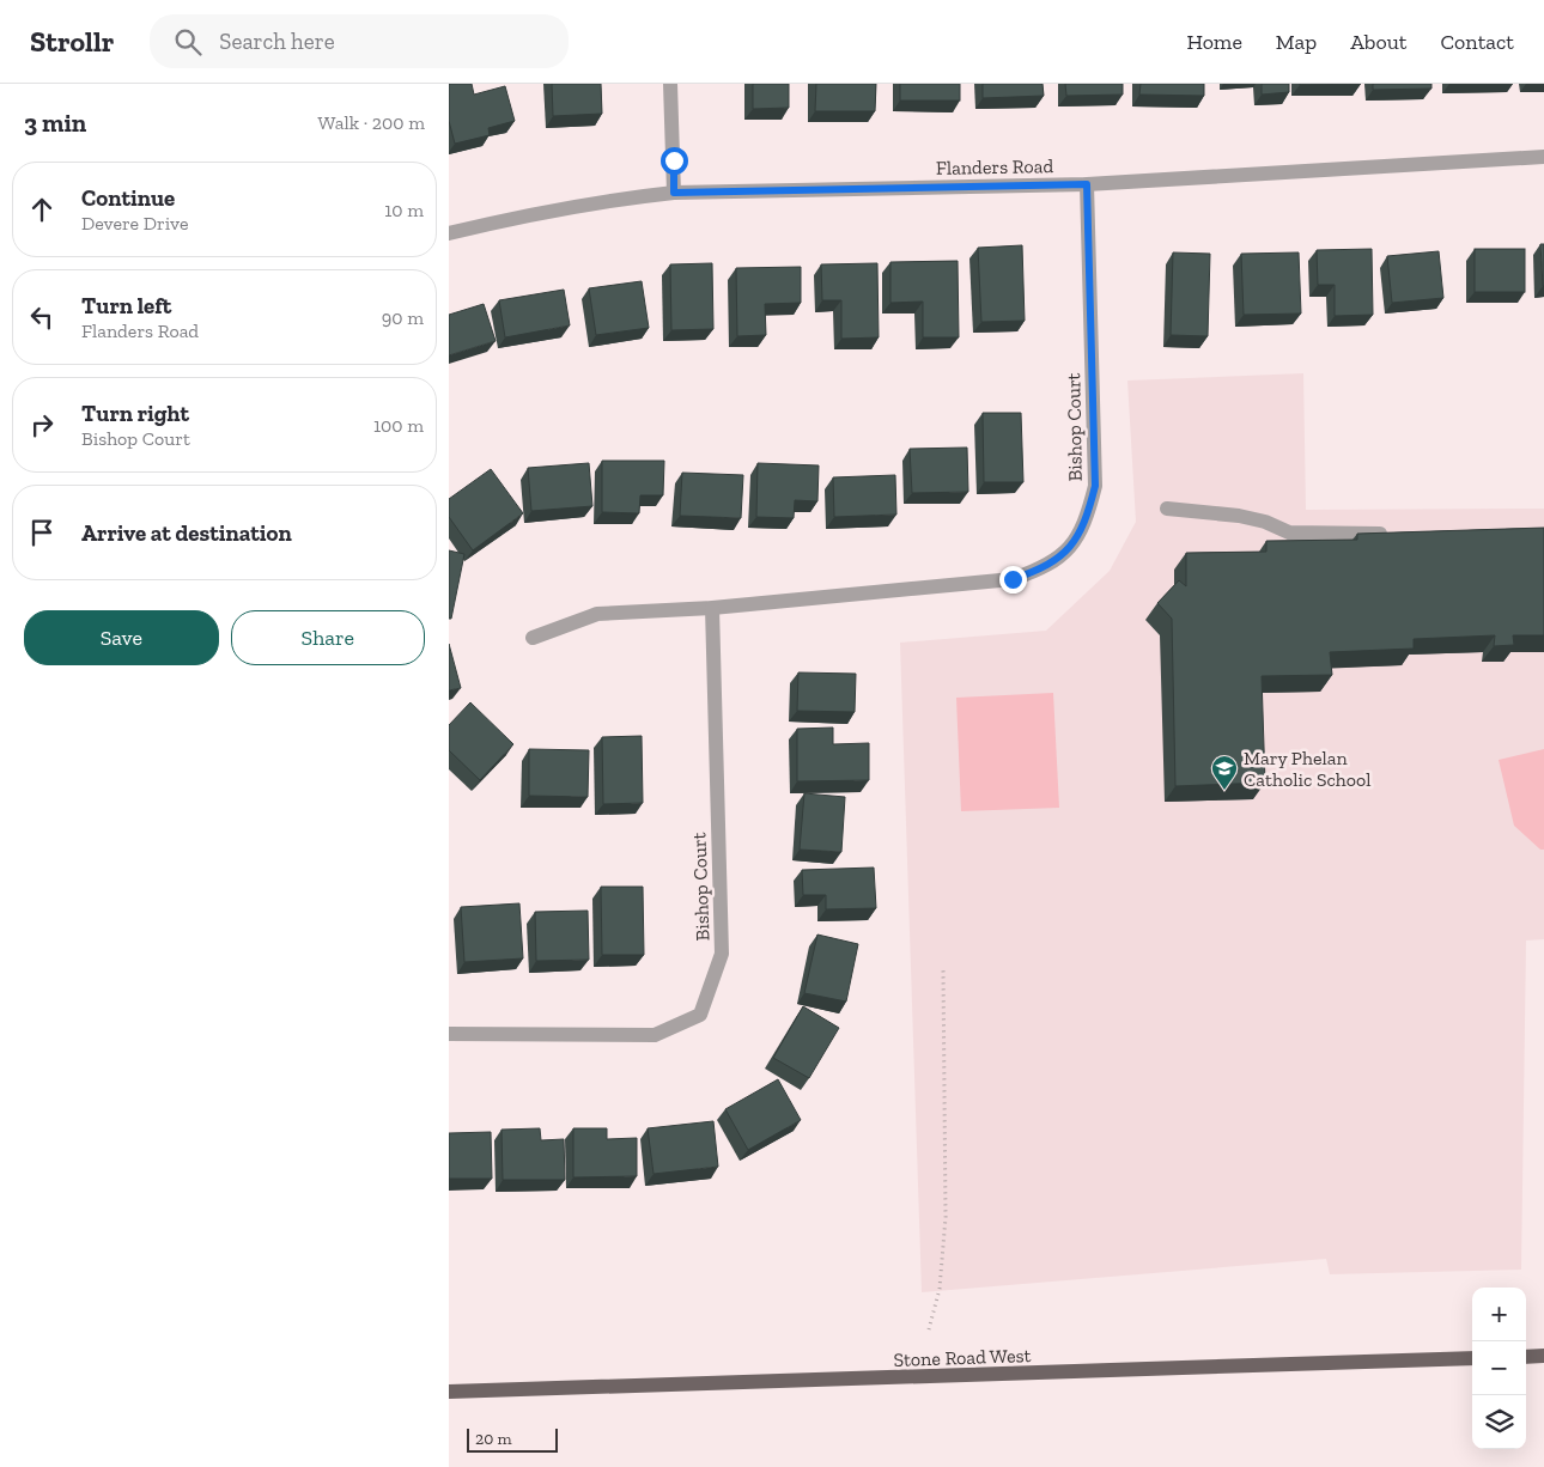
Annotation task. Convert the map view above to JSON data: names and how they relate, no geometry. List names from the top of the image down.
{
  "streets": {
    "main road": ["Stone Road West"],
    "street": ["Flanders Road", "Bishop Court"]
  },
  "crossings": [
    ["Flanders Road", "Bishop Court"]
  ],
  "places": {
    "school or university": ["Mary Phelan Catholic School"]
  },
  "scale_bar": "20 m",
  "page": {
    "header": "Strollr",
    "search": "Search here",
    "nav": [
      "Home",
      "Map",
      "About",
      "Contact"
    ],
    "heading": ["3 min", "Walk · 200 m"],
    "list": [
      ["Continue", "Devere Drive", "10 m"],
      ["Turn left", "Flanders Road", "90 m"],
      ["Turn right", "Bishop Court", "100 m"],
      "Arrive at destination"
    ],
    "buttons": ["Save", "Share"],
    "map_buttons": ["+", "−"],
    "scale": "20 m"
  }
}
